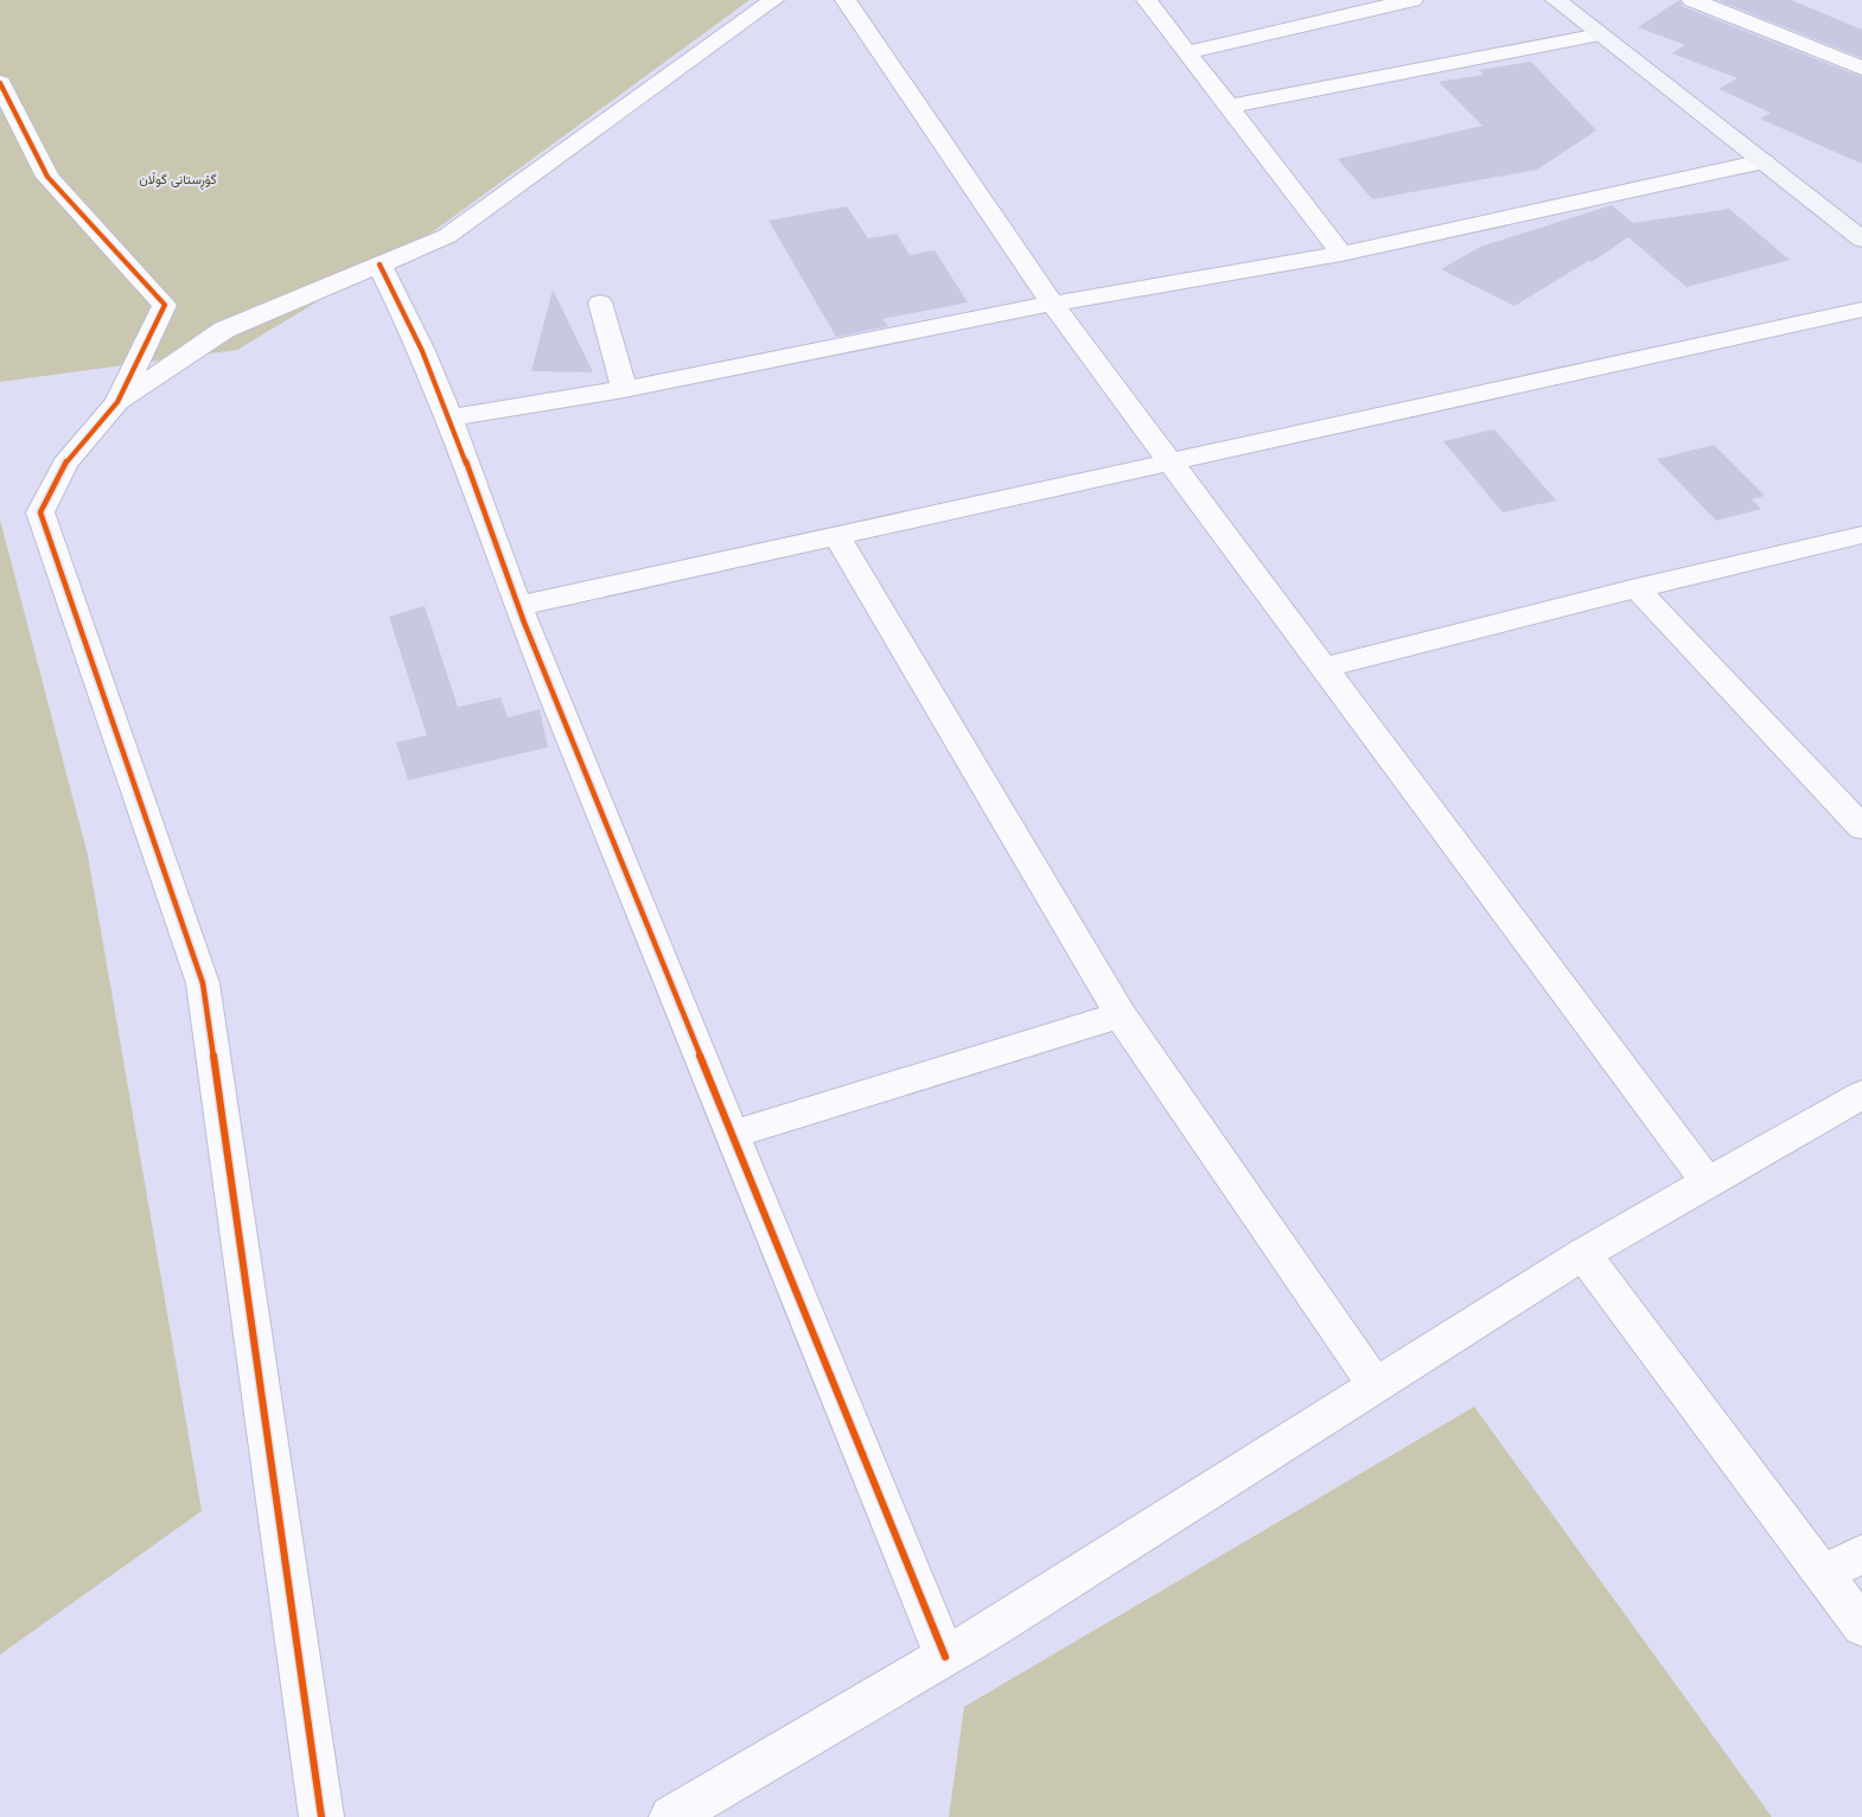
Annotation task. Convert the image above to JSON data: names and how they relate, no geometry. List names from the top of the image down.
{
  "parks": ["گۆڕستانی گوڵان"]
}
